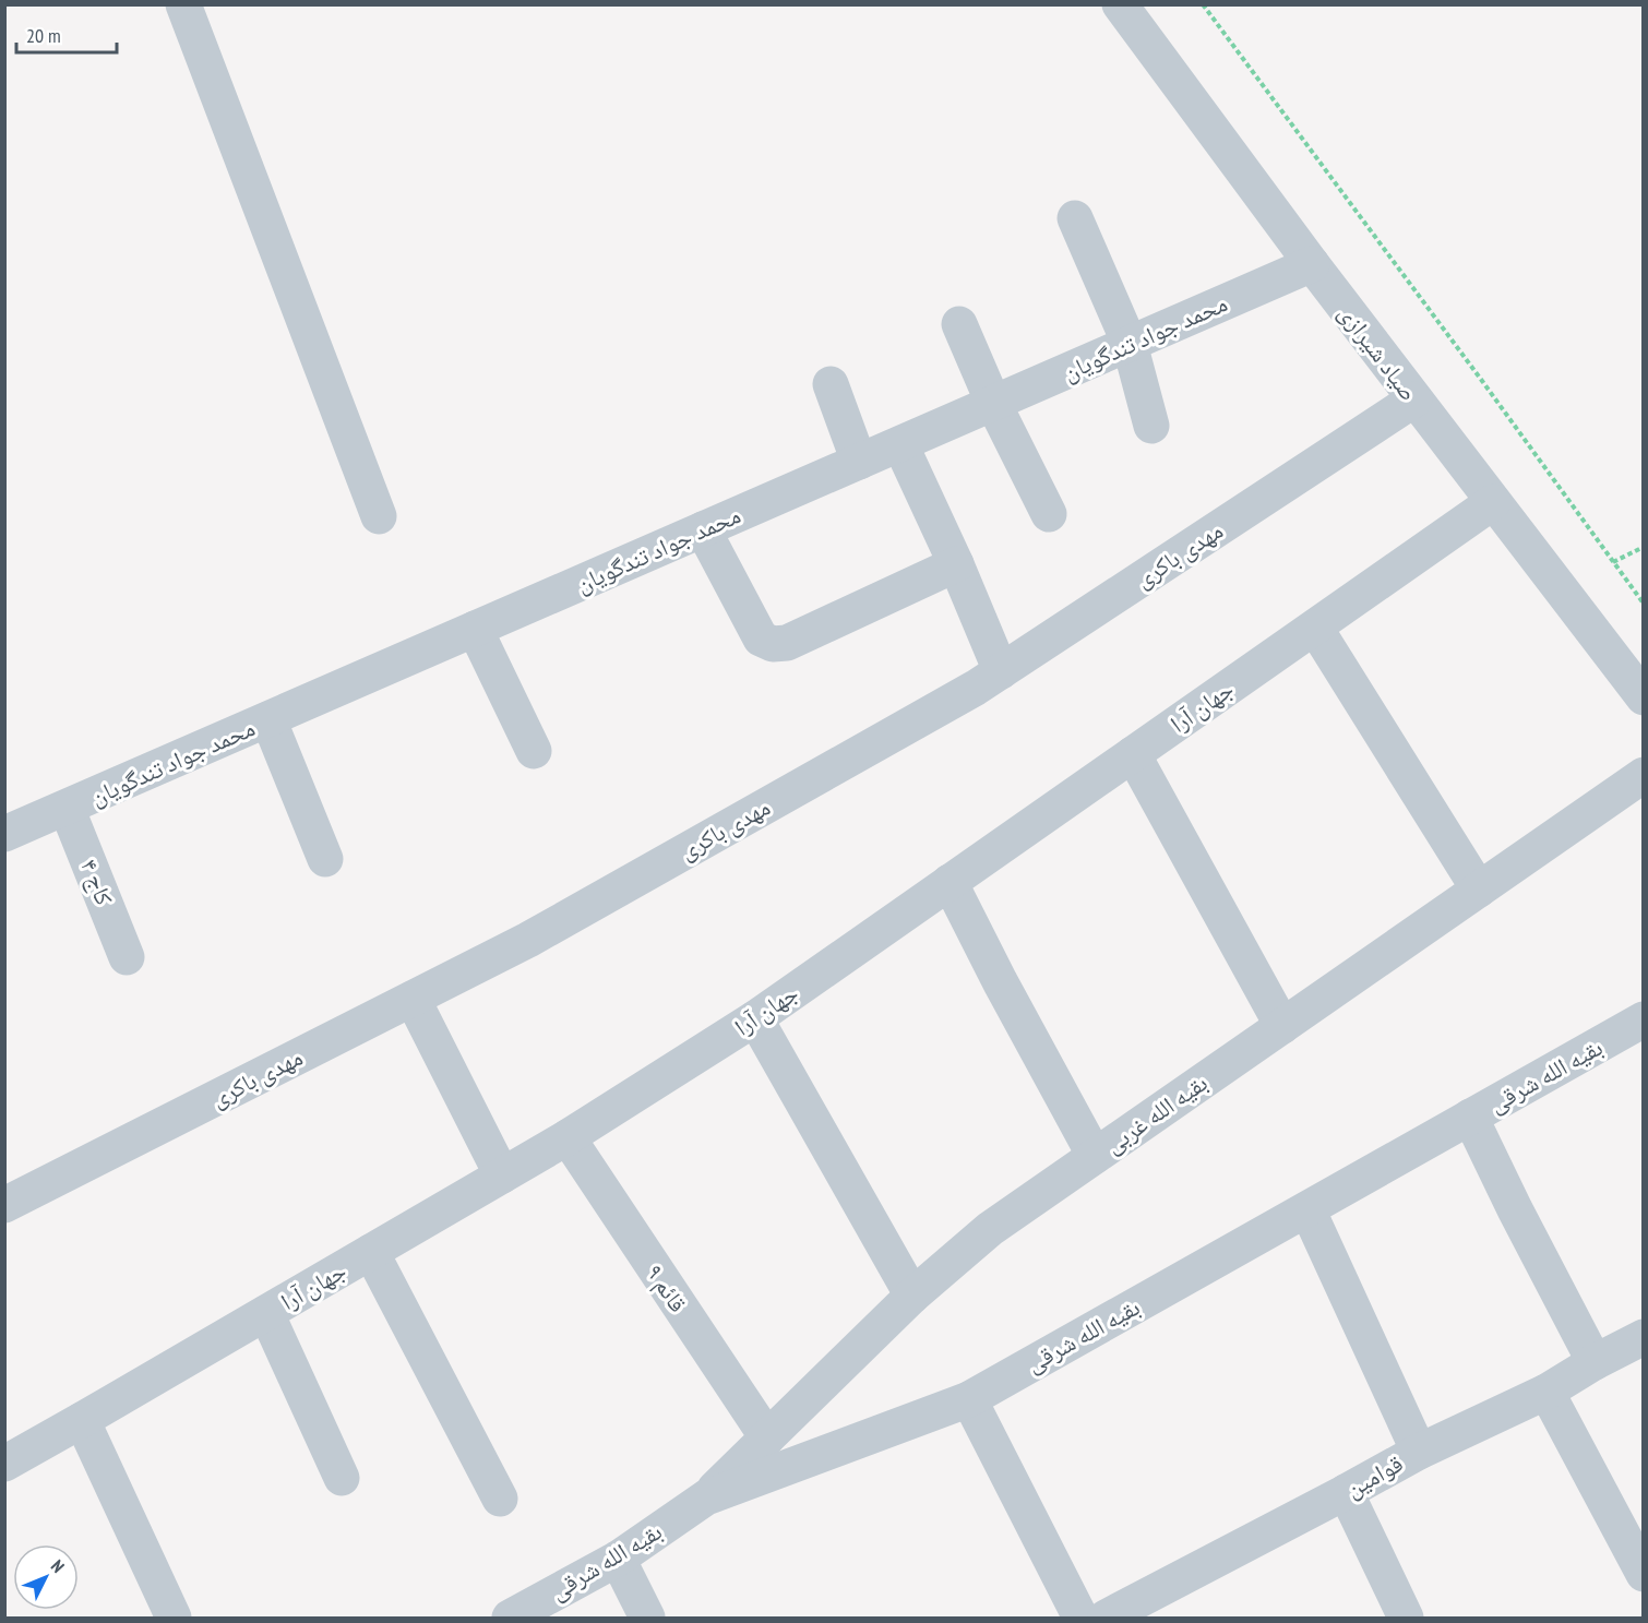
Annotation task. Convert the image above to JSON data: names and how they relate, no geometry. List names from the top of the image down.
{
  "streets": {
    "street": [
      "محمد جواد تندگویان",
      "صیاد شیرازی",
      "مهدی باکری",
      "جهان آرا",
      "کاج ۴",
      "بقیه الله شرقی",
      "بقیه الله غربی",
      "قائم ۹",
      "قوامین"
    ]
  },
  "crossings": [
    ["محمد جواد تندگویان", "صیاد شیرازی"],
    ["محمد جواد تندگویان", "کاج ۴"],
    ["صیاد شیرازی", "مهدی باکری"],
    ["صیاد شیرازی", "جهان آرا"],
    ["جهان آرا", "قائم ۹"],
    ["بقیه الله شرقی", "بقیه الله غربی"],
    ["بقیه الله غربی", "قائم ۹"]
  ],
  "scale_bar": "20 m",
  "north": "top right"
}
